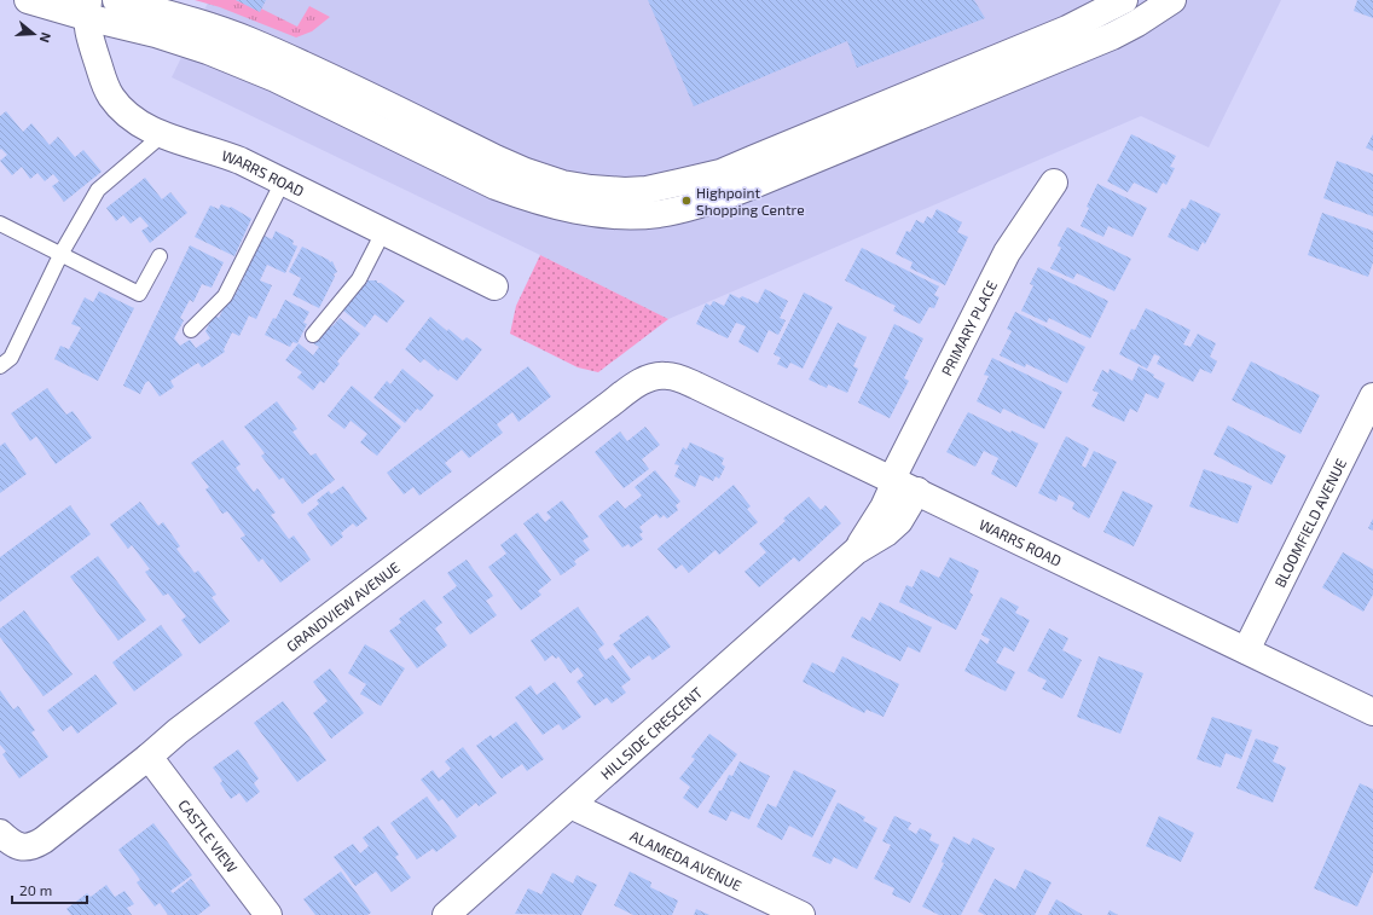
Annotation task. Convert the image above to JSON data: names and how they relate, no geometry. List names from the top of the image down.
{
  "streets": {
    "street": [
      "WARRS ROAD",
      "PRIMARY PLACE",
      "BLOOMFIELD AVENUE",
      "GRANDVIEW AVENUE",
      "HILLSIDE CRESCENT",
      "CASTLE VIEW",
      "ALAMEDA AVENUE"
    ]
  },
  "crossings": [
    ["WARRS ROAD", "PRIMARY PLACE"],
    ["WARRS ROAD", "BLOOMFIELD AVENUE"],
    ["WARRS ROAD", "GRANDVIEW AVENUE"],
    ["WARRS ROAD", "HILLSIDE CRESCENT"],
    ["PRIMARY PLACE", "HILLSIDE CRESCENT"],
    ["GRANDVIEW AVENUE", "CASTLE VIEW"],
    ["HILLSIDE CRESCENT", "ALAMEDA AVENUE"]
  ],
  "places": ["Highpoint Shopping Centre"],
  "scale_bar": "20 m",
  "north": "right"
}
